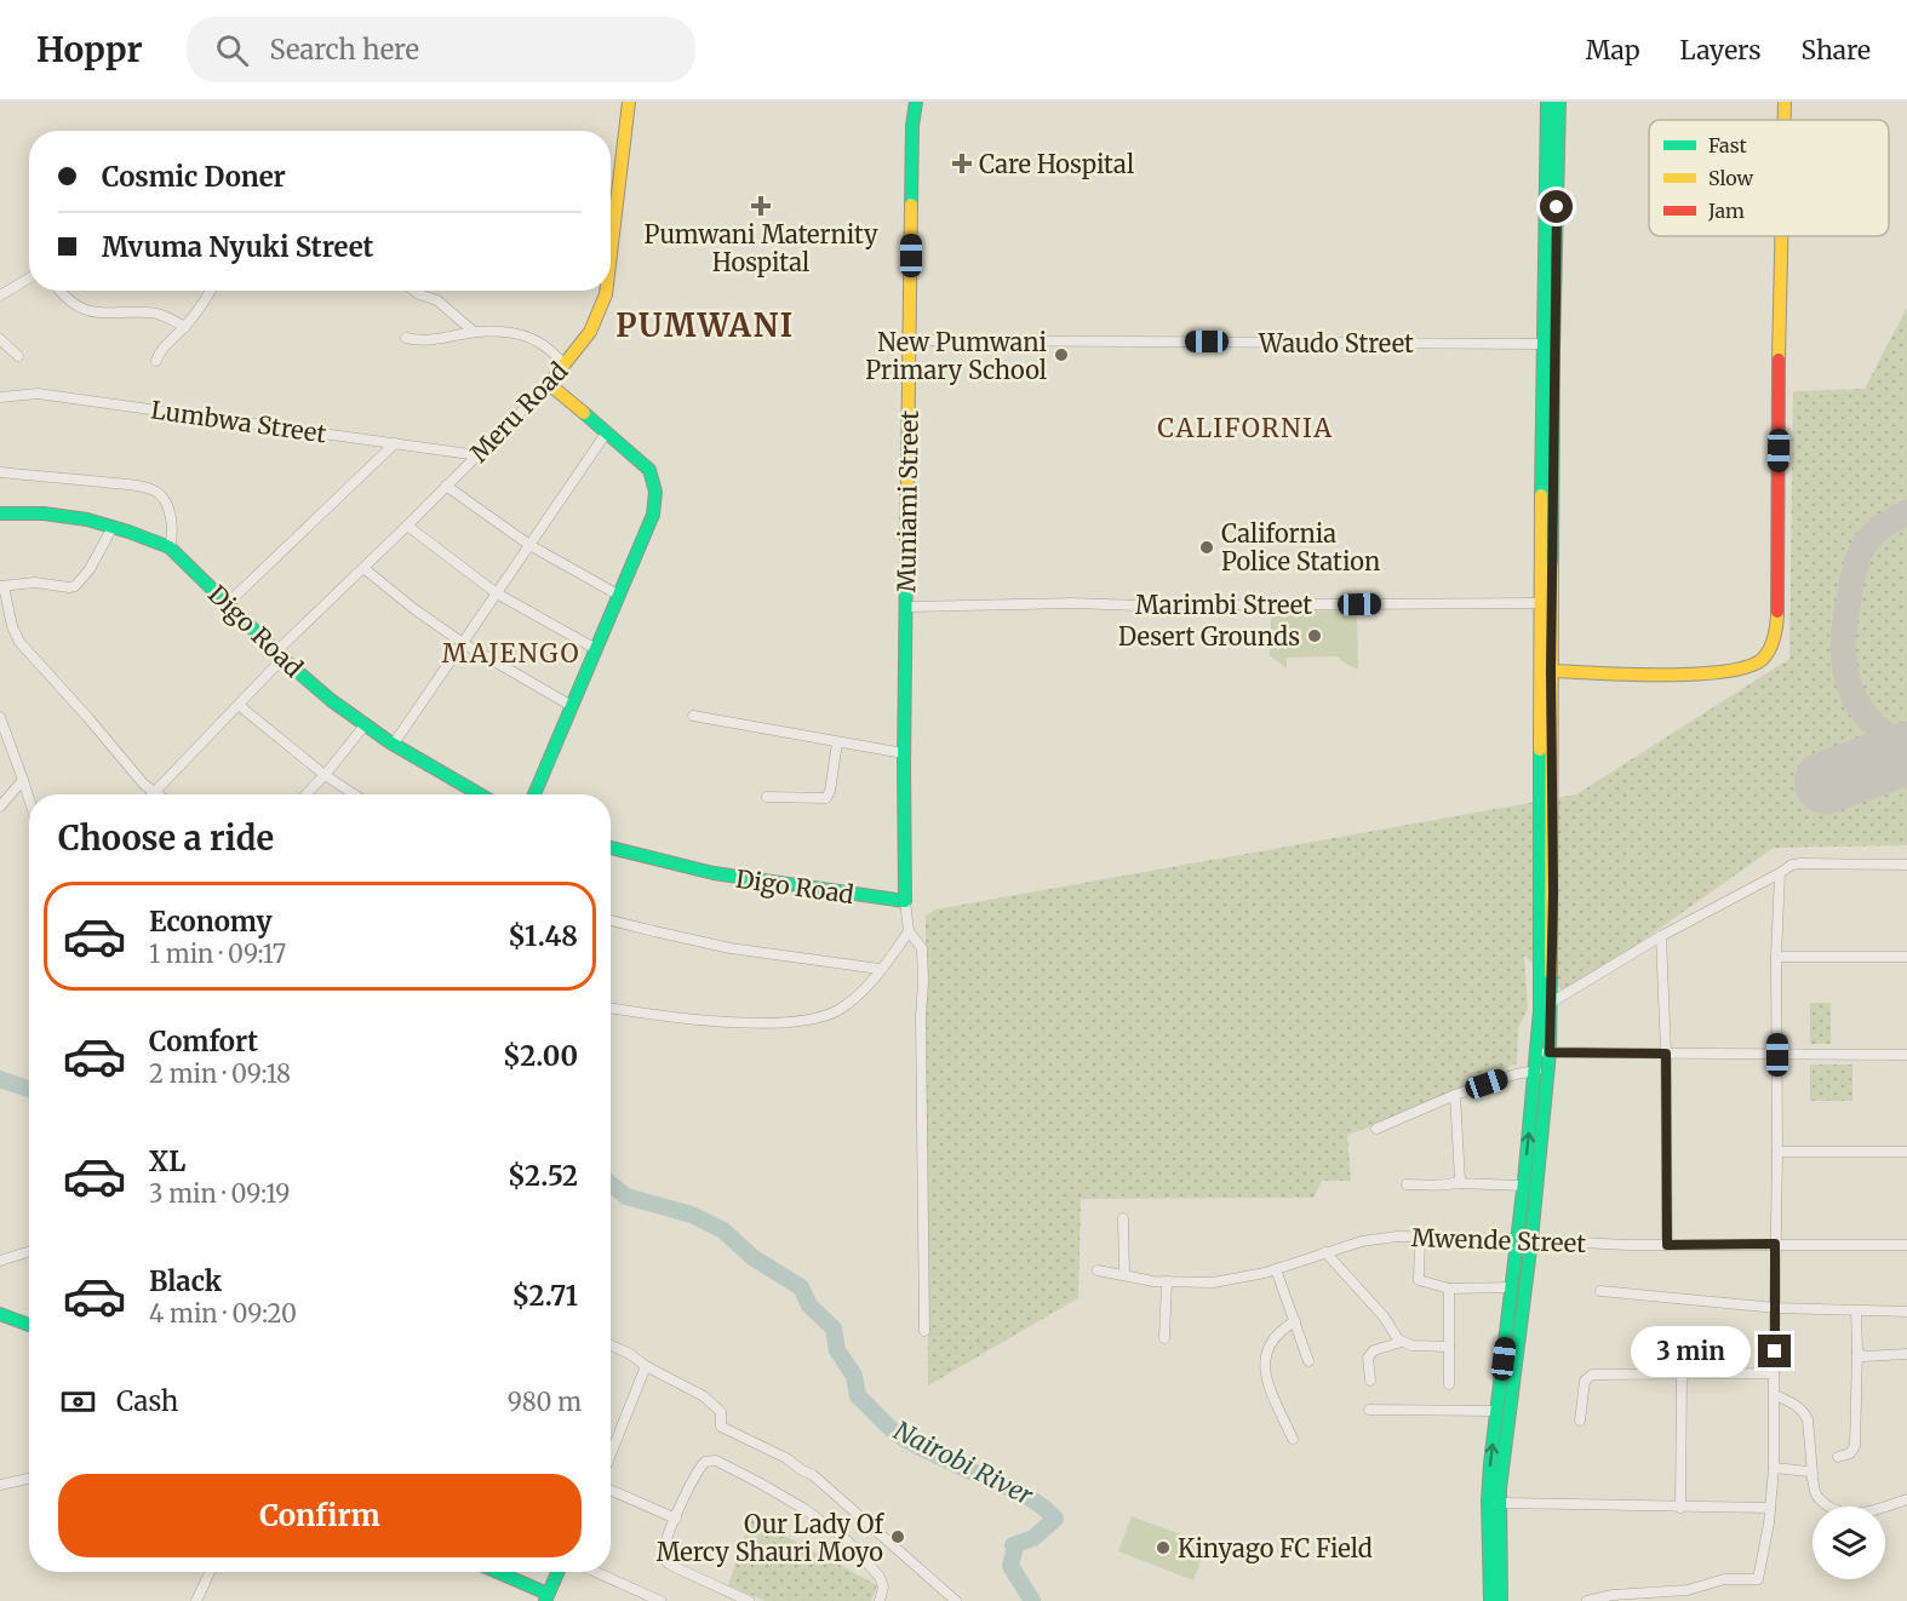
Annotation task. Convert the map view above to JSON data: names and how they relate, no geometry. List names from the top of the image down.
{
  "streets": {
    "main road": ["Meru Road", "Muniami Street", "Digo Road"],
    "street": [
      "Waudo Street",
      "Lumbwa Street",
      "Marimbi Street",
      "Mwende Street"
    ]
  },
  "crossings": [
    ["Waudo Street", "Muniami Street"],
    ["Meru Road", "Lumbwa Street"],
    ["Meru Road", "Digo Road"],
    ["Muniami Street", "Marimbi Street"],
    ["Muniami Street", "Digo Road"]
  ],
  "districts": ["PUMWANI", "CALIFORNIA", "MAJENGO"],
  "water": ["Nairobi River"],
  "places": {
    "health": ["Care Hospital", "Pumwani Maternity Hospital"],
    "other": [
      "New Pumwani Primary School",
      "California Police Station",
      "Desert Grounds",
      "Our Lady Of Mercy Shauri Moyo",
      "Kinyago FC Field"
    ]
  },
  "legend": ["Fast", "Slow", "Jam"],
  "page": {
    "header": "Hoppr",
    "search": "Search here",
    "nav": ["Map", "Layers", "Share"],
    "banner": ["Cosmic Doner", "Mvuma Nyuki Street"],
    "heading": "Choose a ride",
    "list": [
      {
        "name": "Economy",
        "note": "1 min · 09:17",
        "value": "$1.48"
      },
      {
        "name": "Comfort",
        "note": "2 min · 09:18",
        "value": "$2.00"
      },
      {
        "name": "XL",
        "note": "3 min · 09:19",
        "value": "$2.52"
      },
      {
        "name": "Black",
        "note": "4 min · 09:20",
        "value": "$2.71"
      }
    ],
    "bubble": "3 min",
    "pay": ["Cash", "980 m"],
    "buttons": "Confirm"
  }
}
